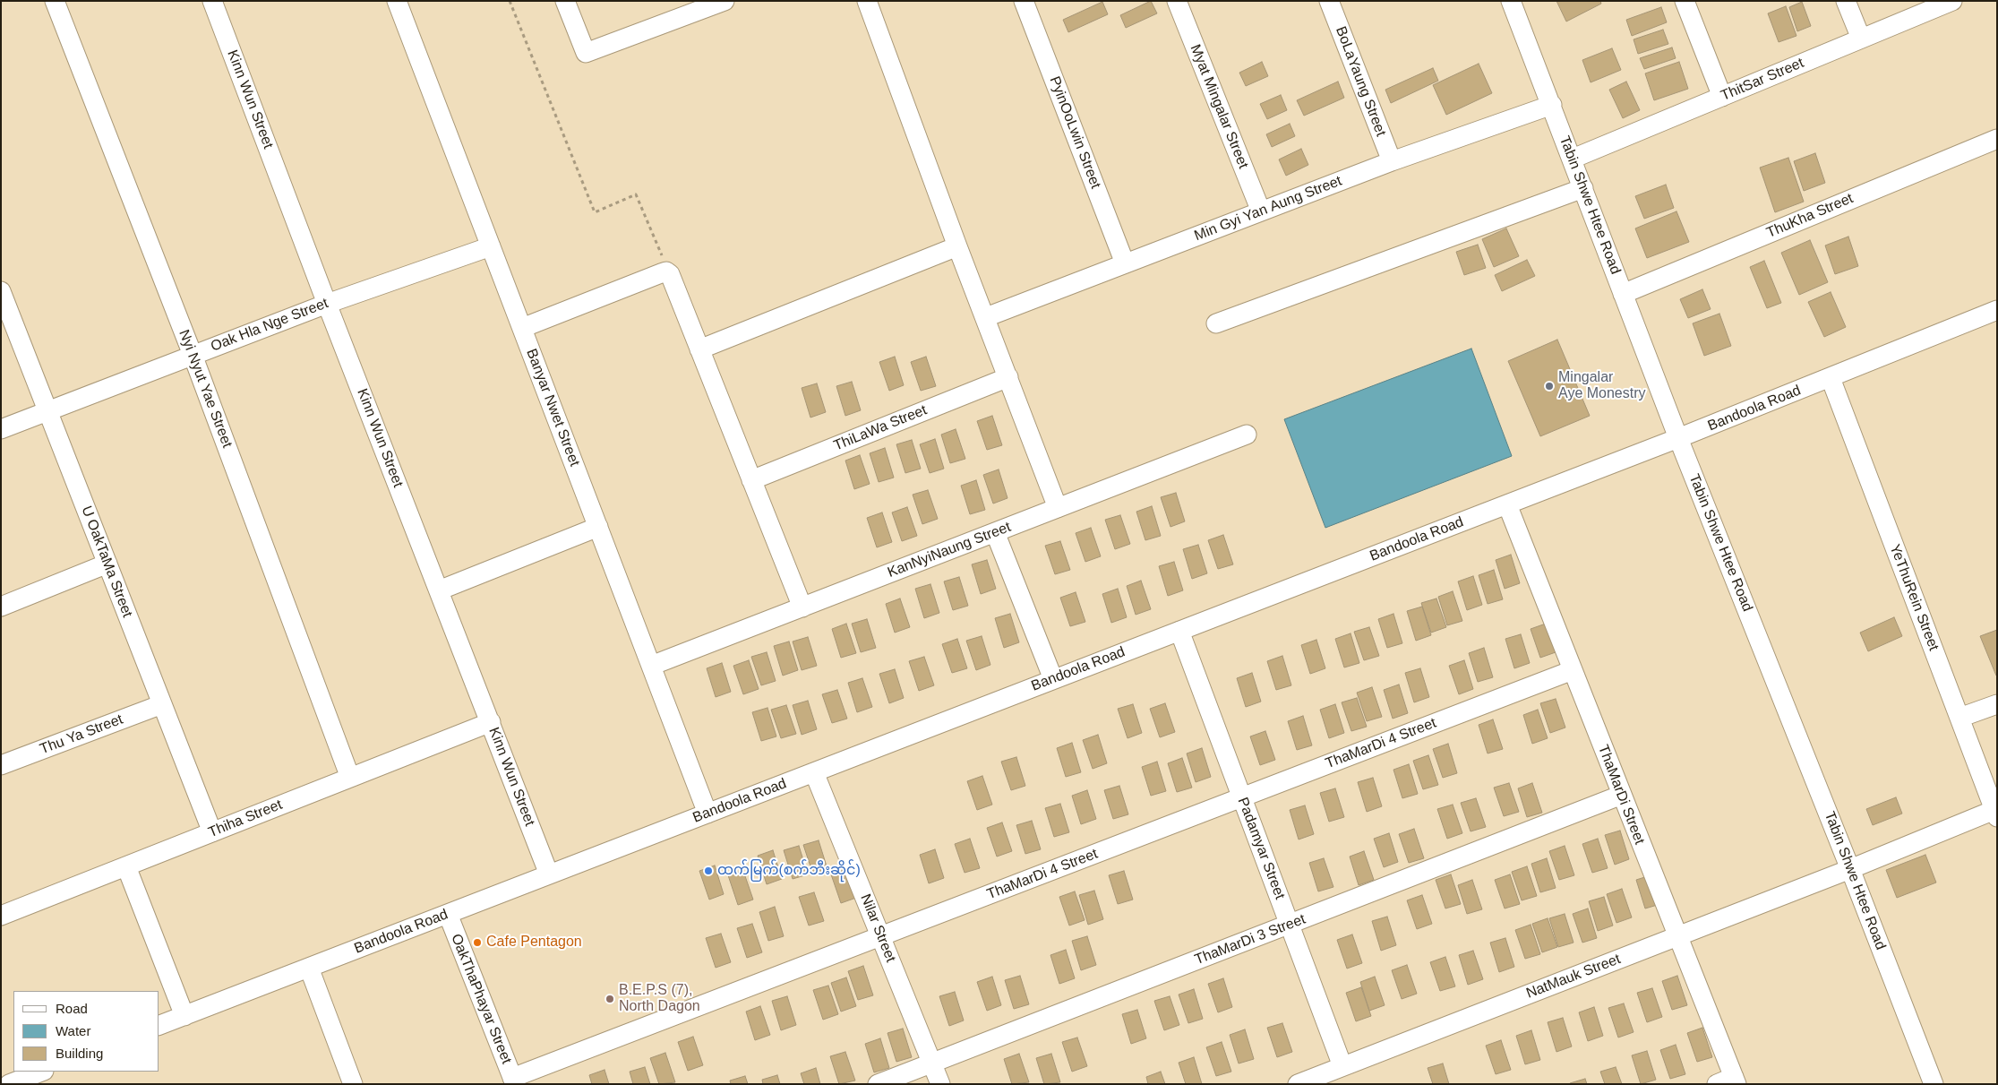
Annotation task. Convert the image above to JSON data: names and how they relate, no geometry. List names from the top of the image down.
{
  "streets": {
    "street": [
      "ThitSar Street",
      "BoLaYaung Street",
      "Kinn Wun Street",
      "Myat Mingalar Street",
      "PyinOoLwin Street",
      "Tabin Shwe Htee Road",
      "Min Gyi Yan Aung Street",
      "ThuKha Street",
      "Oak Hla Nge Street",
      "Nyi Nyut Yae Street",
      "Banyar Nwet Street",
      "Bandoola Road",
      "ThiLaWa Street",
      "KanNyiNaung Street",
      "U OakTaMa Street",
      "YeThuRein Street",
      "Thu Ya Street",
      "ThaMarDi 4 Street",
      "ThaMarDi Street",
      "Thiha Street",
      "Padamyar Street",
      "Nilar Street",
      "ThaMarDi 3 Street",
      "NatMauk Street",
      "OakThaPhayar Street"
    ]
  },
  "crossings": [
    ["ThitSar Street", "Tabin Shwe Htee Road"],
    ["BoLaYaung Street", "Min Gyi Yan Aung Street"],
    ["Kinn Wun Street", "Oak Hla Nge Street"],
    ["Kinn Wun Street", "Bandoola Road"],
    ["Kinn Wun Street", "Thiha Street"],
    ["Myat Mingalar Street", "Min Gyi Yan Aung Street"],
    ["PyinOoLwin Street", "Min Gyi Yan Aung Street"],
    ["Tabin Shwe Htee Road", "Min Gyi Yan Aung Street"],
    ["Tabin Shwe Htee Road", "ThuKha Street"],
    ["Tabin Shwe Htee Road", "Bandoola Road"],
    ["Tabin Shwe Htee Road", "NatMauk Street"],
    ["Oak Hla Nge Street", "Nyi Nyut Yae Street"],
    ["Oak Hla Nge Street", "Banyar Nwet Street"],
    ["Oak Hla Nge Street", "U OakTaMa Street"],
    ["Nyi Nyut Yae Street", "Thiha Street"],
    ["Banyar Nwet Street", "Bandoola Road"],
    ["Banyar Nwet Street", "KanNyiNaung Street"],
    ["Bandoola Road", "YeThuRein Street"],
    ["Bandoola Road", "ThaMarDi Street"],
    ["Bandoola Road", "Padamyar Street"],
    ["Bandoola Road", "Nilar Street"],
    ["Bandoola Road", "OakThaPhayar Street"],
    ["U OakTaMa Street", "Thu Ya Street"],
    ["U OakTaMa Street", "Thiha Street"],
    ["YeThuRein Street", "NatMauk Street"],
    ["ThaMarDi 4 Street", "ThaMarDi Street"],
    ["ThaMarDi 4 Street", "Padamyar Street"],
    ["ThaMarDi 4 Street", "Nilar Street"],
    ["ThaMarDi 4 Street", "OakThaPhayar Street"],
    ["ThaMarDi Street", "ThaMarDi 3 Street"],
    ["ThaMarDi Street", "NatMauk Street"],
    ["Padamyar Street", "ThaMarDi 3 Street"],
    ["Padamyar Street", "NatMauk Street"],
    ["Nilar Street", "ThaMarDi 3 Street"]
  ],
  "places": [
    "Mingalar Aye Monestry",
    "ထက်မြက်(စက်ဘီးဆိုင်)",
    "Cafe Pentagon",
    "B.E.P.S (7), North Dagon"
  ],
  "legend": ["Road", "Water", "Building"]
}
